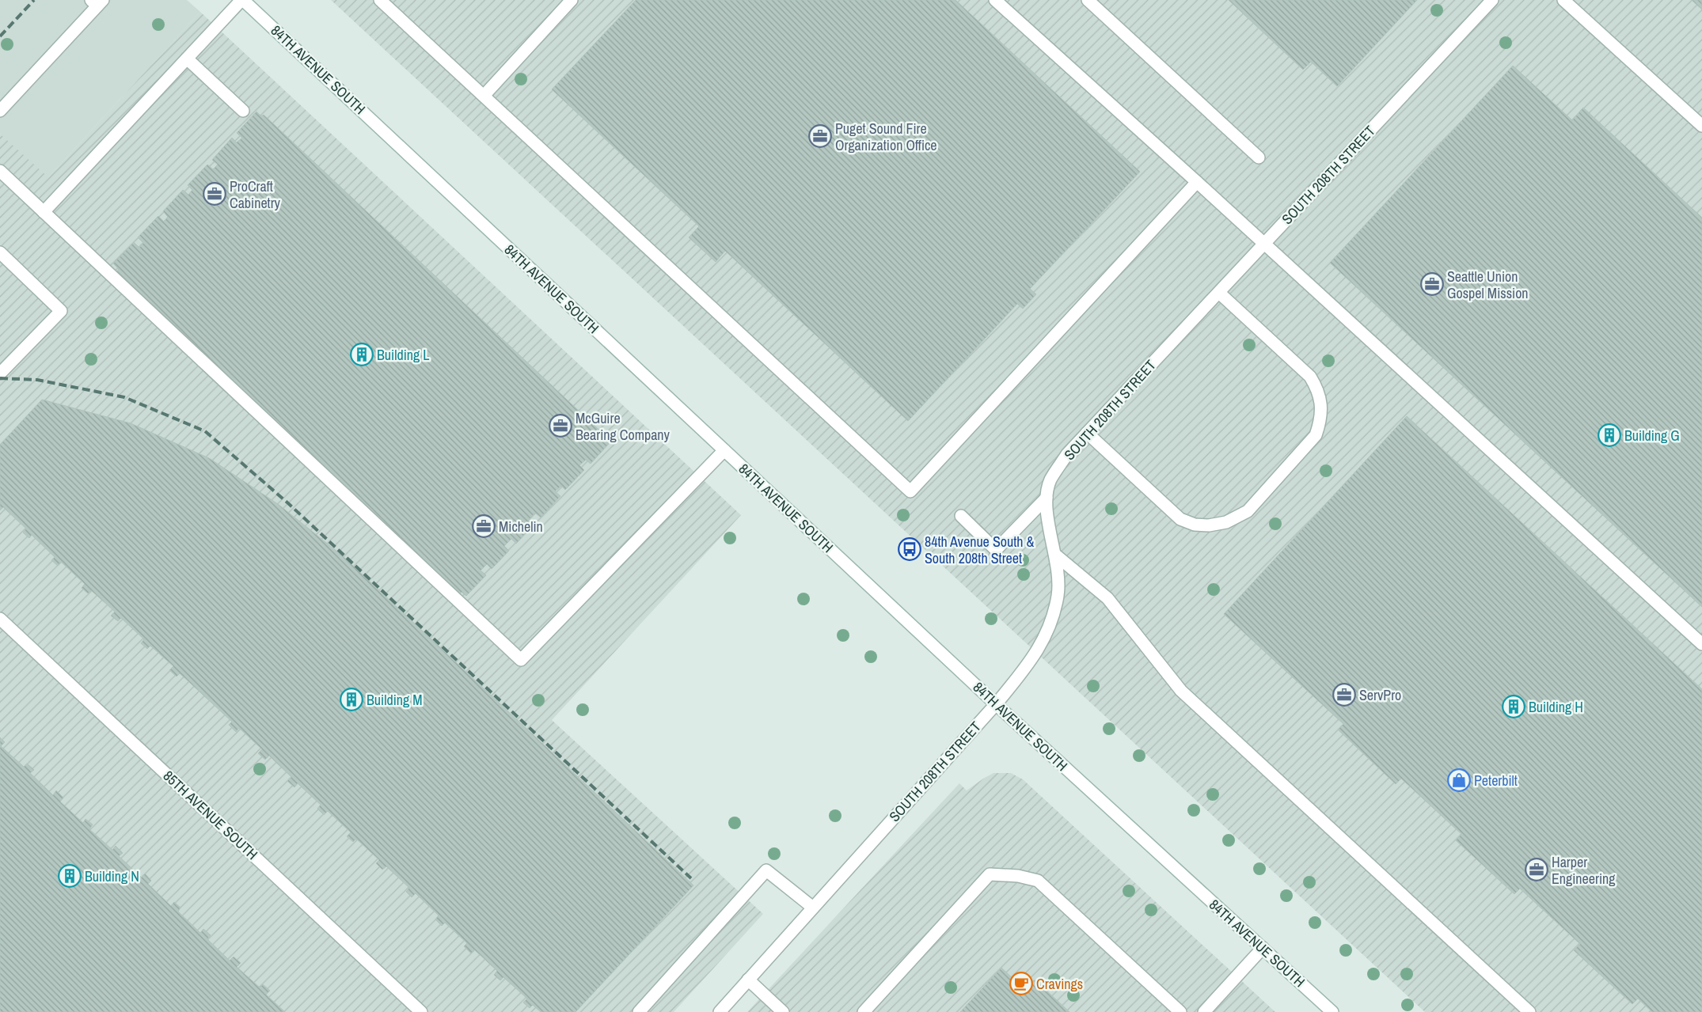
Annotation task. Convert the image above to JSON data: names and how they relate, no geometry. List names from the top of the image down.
{
  "streets": {
    "street": ["84TH AVENUE SOUTH", "SOUTH 208TH STREET", "85TH AVENUE SOUTH"]
  },
  "crossings": [
    ["84TH AVENUE SOUTH", "SOUTH 208TH STREET"]
  ],
  "places": {
    "office": [
      "Puget Sound Fire Organization Office",
      "ProCraft Cabinetry",
      "Seattle Union Gospel Mission",
      "McGuire Bearing Company",
      "Michelin",
      "ServPro",
      "Harper Engineering"
    ],
    "building": [
      "Building L",
      "Building G",
      "Building M",
      "Building H",
      "Building N"
    ],
    "bus stop": ["84th Avenue South & South 208th Street"],
    "shop": ["Peterbilt"],
    "cafe": ["Cravings"]
  }
}
